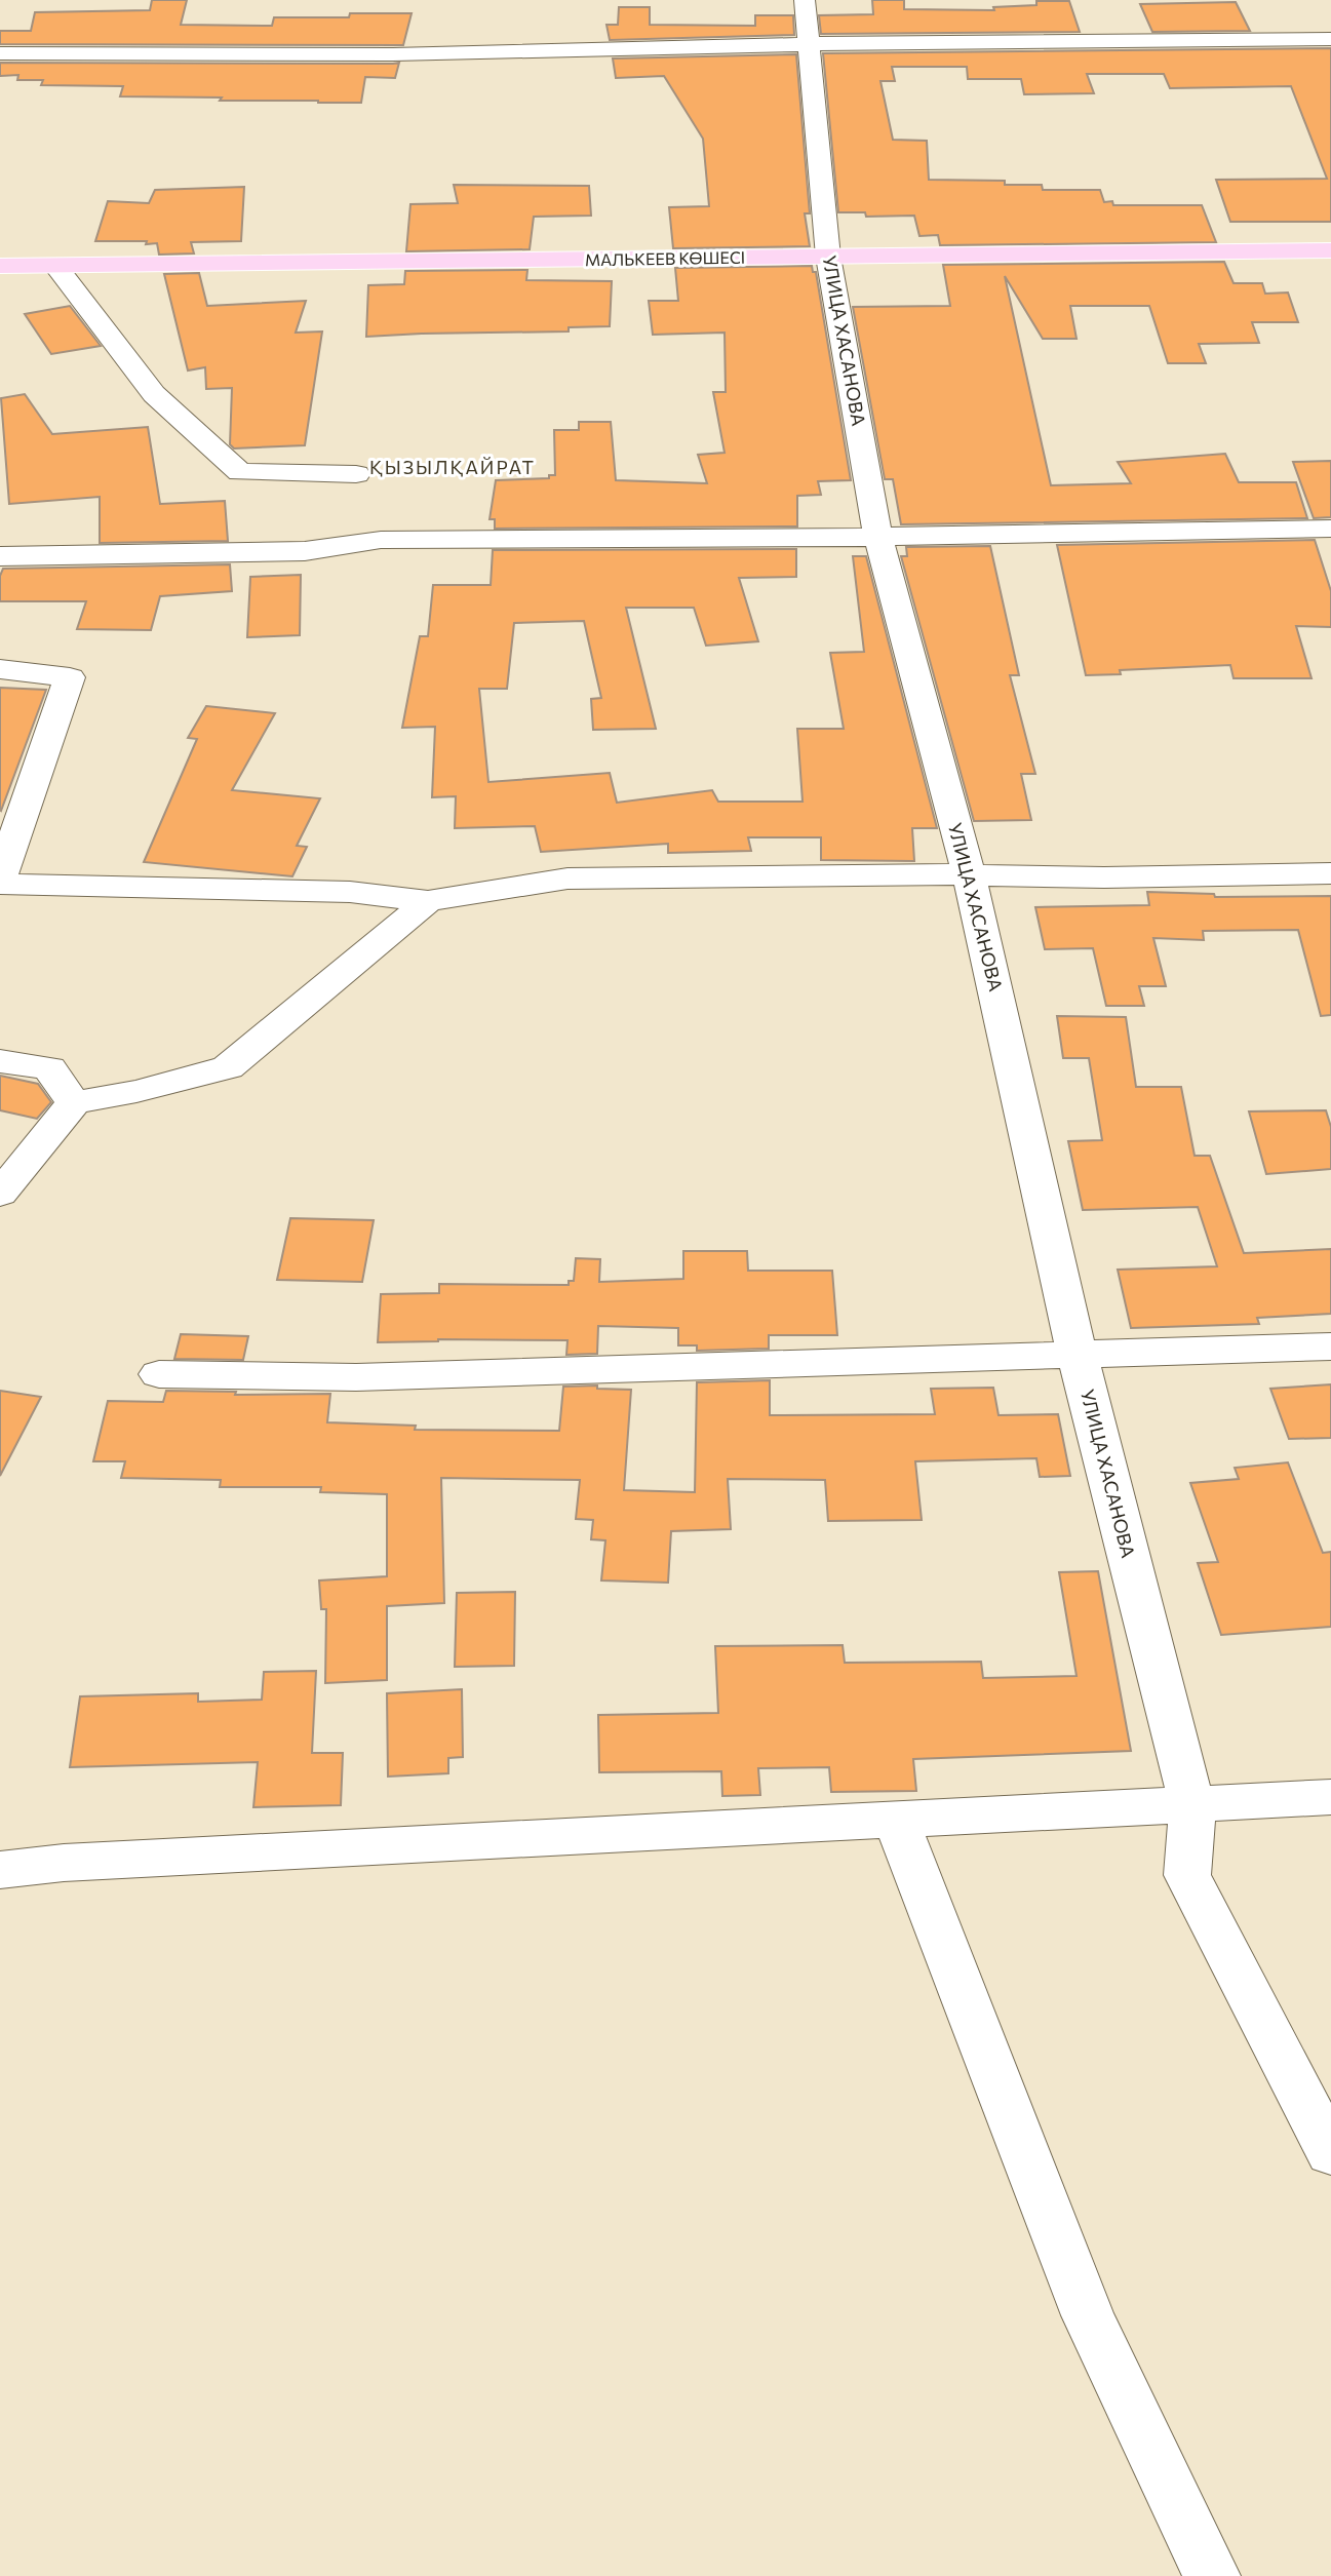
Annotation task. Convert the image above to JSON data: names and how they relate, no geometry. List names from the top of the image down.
{
  "streets": {
    "main road": ["МАЛЬКЕЕВ КӨШЕСІ"],
    "street": ["УЛИЦА ХАСАНОВА"]
  },
  "crossings": [
    ["МАЛЬКЕЕВ КӨШЕСІ", "УЛИЦА ХАСАНОВА"]
  ],
  "districts": ["ҚЫЗЫЛҚАЙРАТ"]
}
